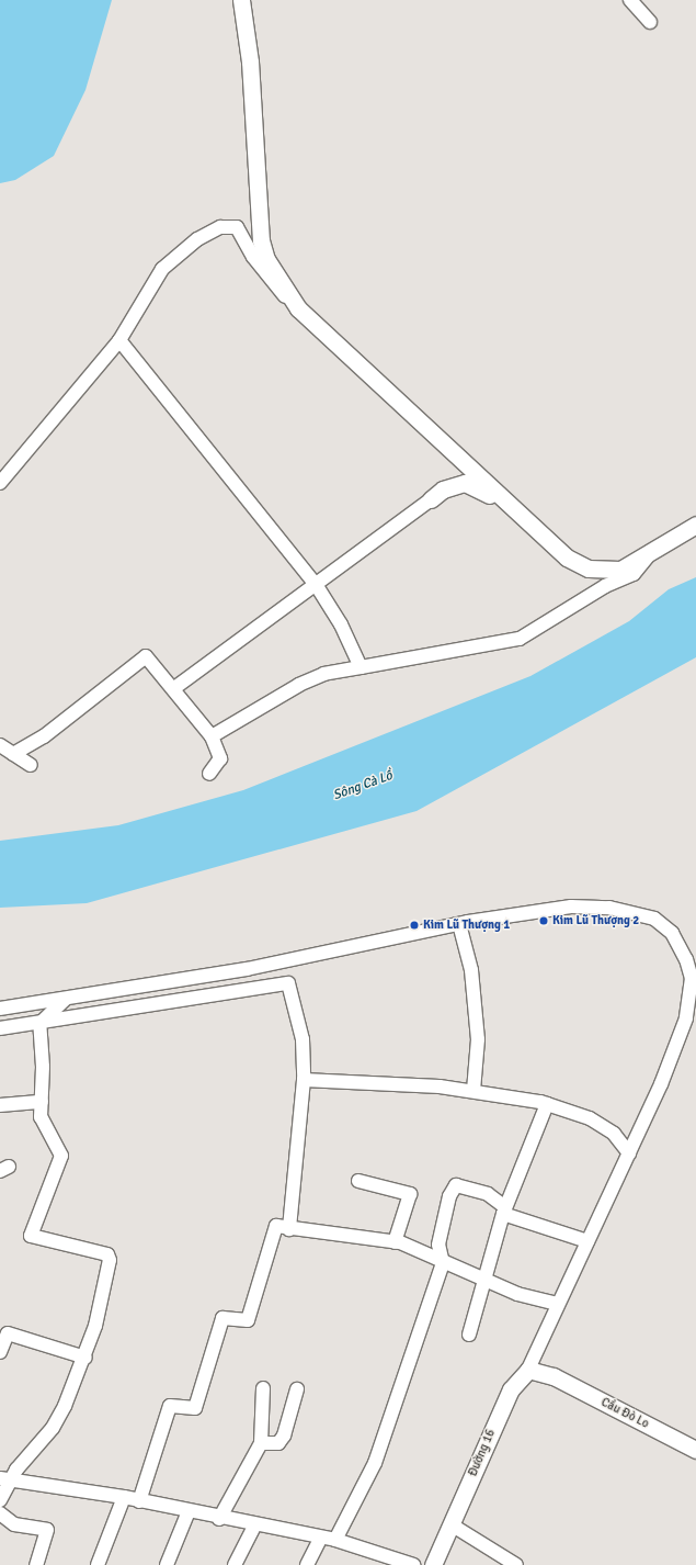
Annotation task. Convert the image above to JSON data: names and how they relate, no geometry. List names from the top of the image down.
{
  "streets": {
    "main road": ["Cầu Đò Lo", "Đường 16"]
  },
  "crossings": [
    ["Cầu Đò Lo", "Đường 16"]
  ],
  "water": ["Sông Cà Lồ"],
  "places": ["Kim Lũ Thượng 2", "Kim Lũ Thượng 1"]
}
